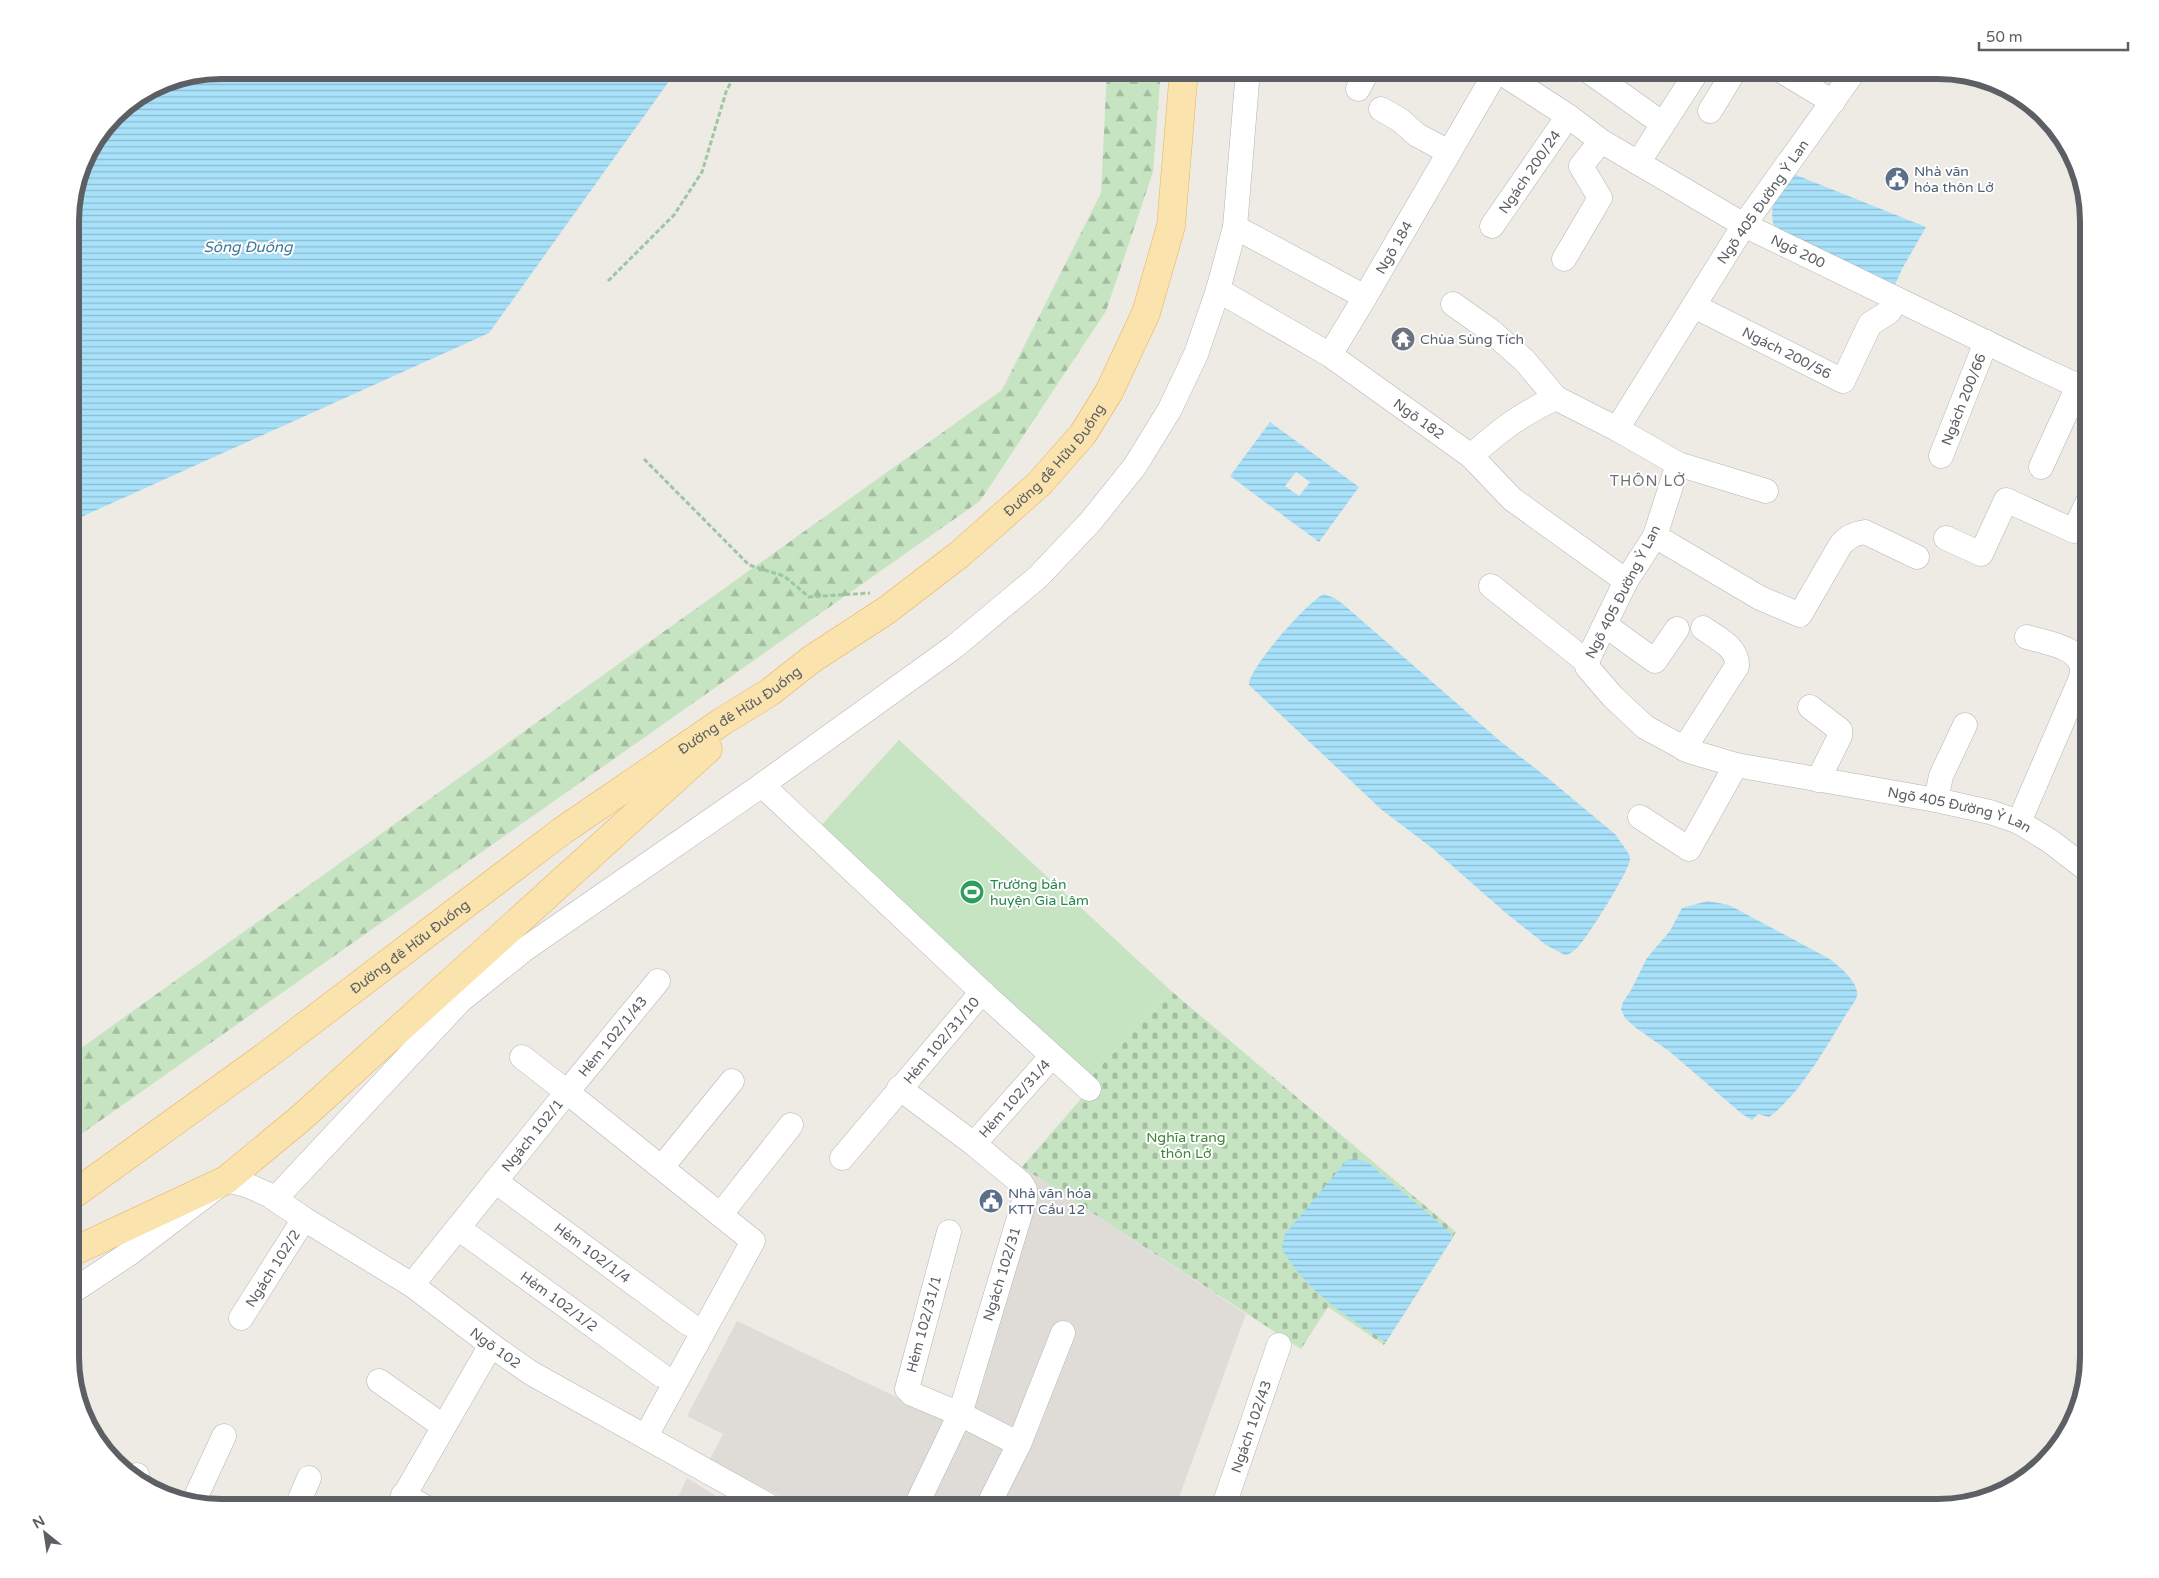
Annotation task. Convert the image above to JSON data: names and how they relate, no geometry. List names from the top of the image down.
{
  "streets": {
    "main road": ["Đường đê Hữu Đuống"],
    "street": [
      "Ngách 200/24",
      "Ngõ 405 Đường Ỷ Lan",
      "Ngõ 184",
      "Ngõ 200",
      "Ngách 200/56",
      "Ngách 200/66",
      "Ngõ 182",
      "Hẻm 102/1/43",
      "Hẻm 102/31/10",
      "Hẻm 102/31/4",
      "Ngách 102/1",
      "Hẻm 102/1/4",
      "Ngách 102/2",
      "Ngách 102/31",
      "Hẻm 102/1/2",
      "Hẻm 102/31/1",
      "Ngõ 102",
      "Ngách 102/43"
    ]
  },
  "crossings": [
    ["Ngách 200/24", "Ngõ 200"],
    ["Ngõ 405 Đường Ỷ Lan", "Ngõ 200"],
    ["Ngõ 405 Đường Ỷ Lan", "Ngách 200/56"],
    ["Ngõ 405 Đường Ỷ Lan", "Ngõ 182"],
    ["Ngõ 184", "Ngõ 182"],
    ["Ngõ 200", "Ngách 200/56"],
    ["Ngõ 200", "Ngách 200/66"],
    ["Hẻm 102/1/43", "Ngách 102/1"],
    ["Hẻm 102/31/10", "Hẻm 102/31/4"],
    ["Hẻm 102/31/10", "Ngách 102/31"],
    ["Hẻm 102/31/4", "Ngách 102/31"],
    ["Ngách 102/1", "Hẻm 102/1/4"],
    ["Ngách 102/1", "Hẻm 102/1/2"],
    ["Ngách 102/1", "Ngõ 102"],
    ["Ngách 102/2", "Ngõ 102"],
    ["Ngách 102/31", "Hẻm 102/31/1"]
  ],
  "districts": ["THÔN LỞ"],
  "water": ["Sông Đuống"],
  "parks": ["Nghĩa trang thôn Lở"],
  "places": {
    "public building": ["Nhà văn hóa thôn Lở", "Nhà văn hóa KTT Cầu 12"],
    "temple": ["Chùa Sùng Tích"],
    "sports": ["Trường bắn huyện Gia Lâm"]
  },
  "scale_bar": "50 m",
  "north": "top left"
}
